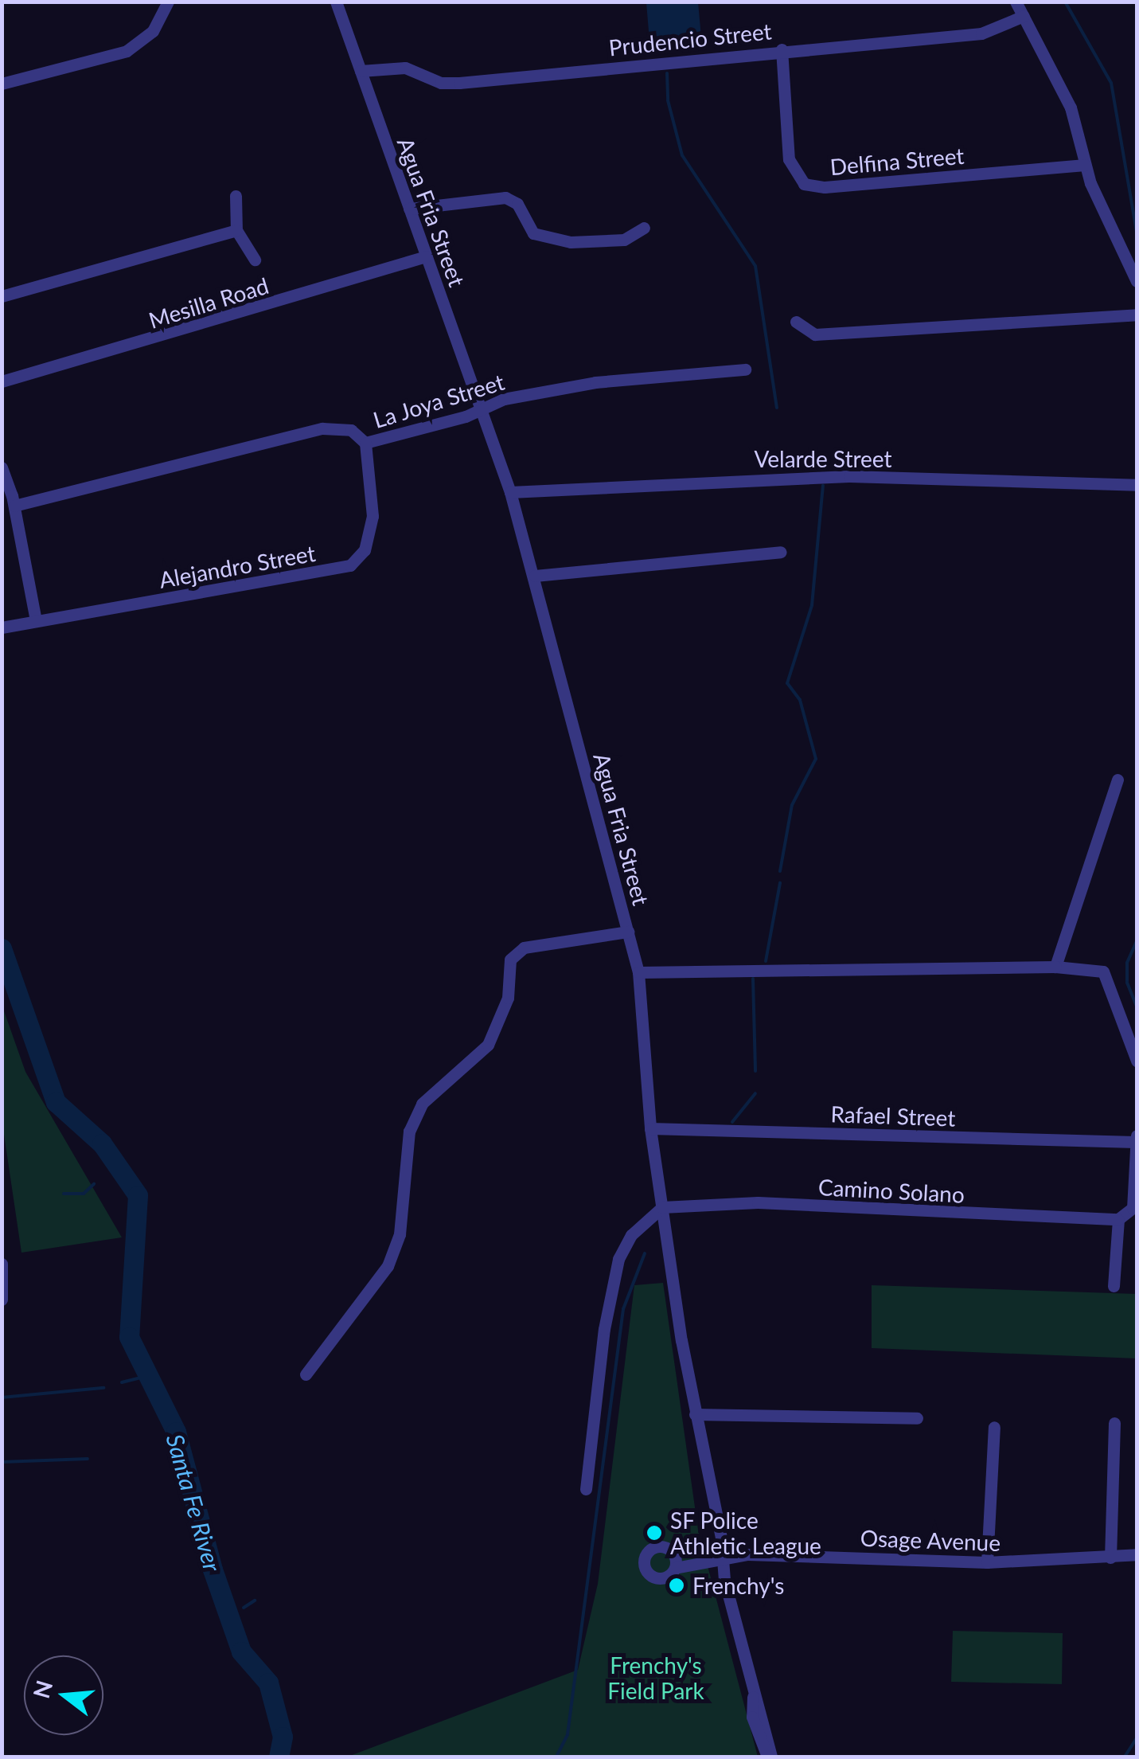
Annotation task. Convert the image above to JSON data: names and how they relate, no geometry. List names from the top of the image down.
{
  "streets": {
    "street": [
      "Prudencio Street",
      "Delfina Street",
      "Agua Fria Street",
      "Mesilla Road",
      "La Joya Street",
      "Velarde Street",
      "Alejandro Street",
      "Rafael Street",
      "Camino Solano",
      "Osage Avenue"
    ]
  },
  "crossings": [
    ["Prudencio Street", "Delfina Street"],
    ["Prudencio Street", "Agua Fria Street"],
    ["Agua Fria Street", "Mesilla Road"],
    ["Agua Fria Street", "La Joya Street"],
    ["Agua Fria Street", "Velarde Street"],
    ["Agua Fria Street", "Rafael Street"],
    ["Agua Fria Street", "Camino Solano"],
    ["Agua Fria Street", "Osage Avenue"],
    ["La Joya Street", "Alejandro Street"]
  ],
  "water": ["Santa Fe River"],
  "parks": ["Frenchy's Field Park"],
  "places": ["SF Police Athletic League", "Frenchy's"],
  "north": "left"
}
